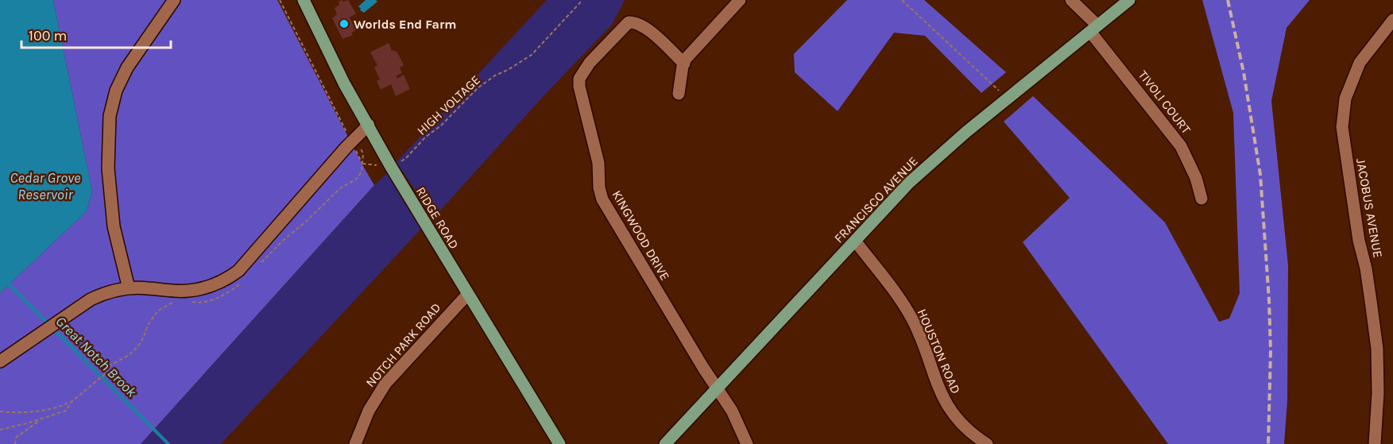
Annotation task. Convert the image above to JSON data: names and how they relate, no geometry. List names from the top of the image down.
{
  "streets": {
    "main road": ["FRANCISCO AVENUE", "RIDGE ROAD"],
    "street": [
      "TIVOLI COURT",
      "JACOBUS AVENUE",
      "KINGWOOD DRIVE",
      "NOTCH PARK ROAD",
      "HOUSTON ROAD"
    ],
    "path": ["HIGH VOLTAGE"]
  },
  "crossings": [
    ["TIVOLI COURT", "FRANCISCO AVENUE"],
    ["HIGH VOLTAGE", "RIDGE ROAD"],
    ["FRANCISCO AVENUE", "KINGWOOD DRIVE"],
    ["FRANCISCO AVENUE", "HOUSTON ROAD"],
    ["RIDGE ROAD", "NOTCH PARK ROAD"]
  ],
  "water": ["Cedar Grove Reservoir", "Great Notch Brook"],
  "places": ["Worlds End Farm"],
  "scale_bar": "100 m"
}
